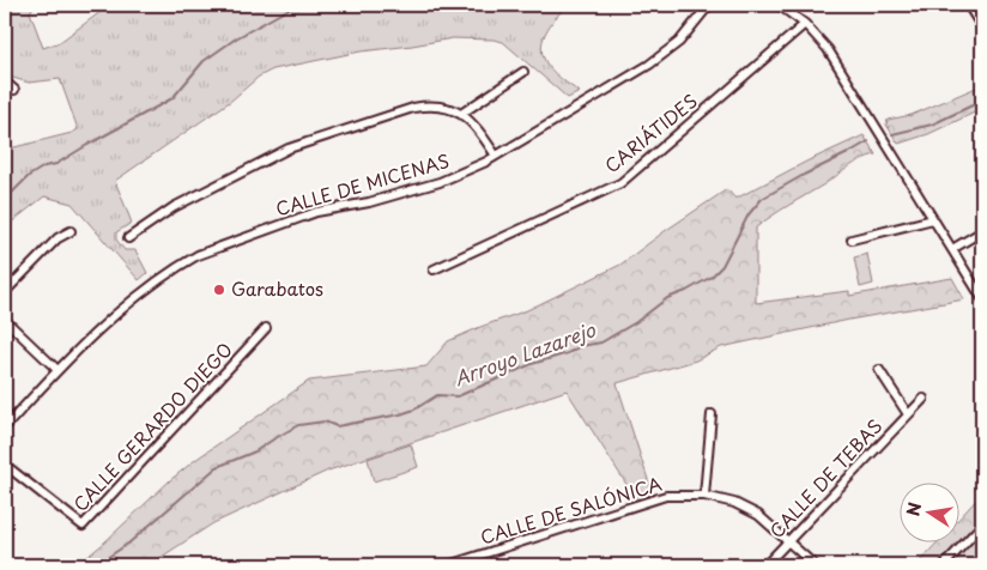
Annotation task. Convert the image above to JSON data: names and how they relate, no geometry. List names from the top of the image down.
{
  "streets": {
    "street": [
      "CARIÁTIDES",
      "CALLE DE MICENAS",
      "CALLE GERARDO DIEGO",
      "CALLE DE TEBAS",
      "CALLE DE SALÓNICA"
    ]
  },
  "crossings": [
    ["CALLE DE TEBAS", "CALLE DE SALÓNICA"]
  ],
  "water": ["Arroyo Lazarejo"],
  "places": ["Garabatos"],
  "north": "left"
}
